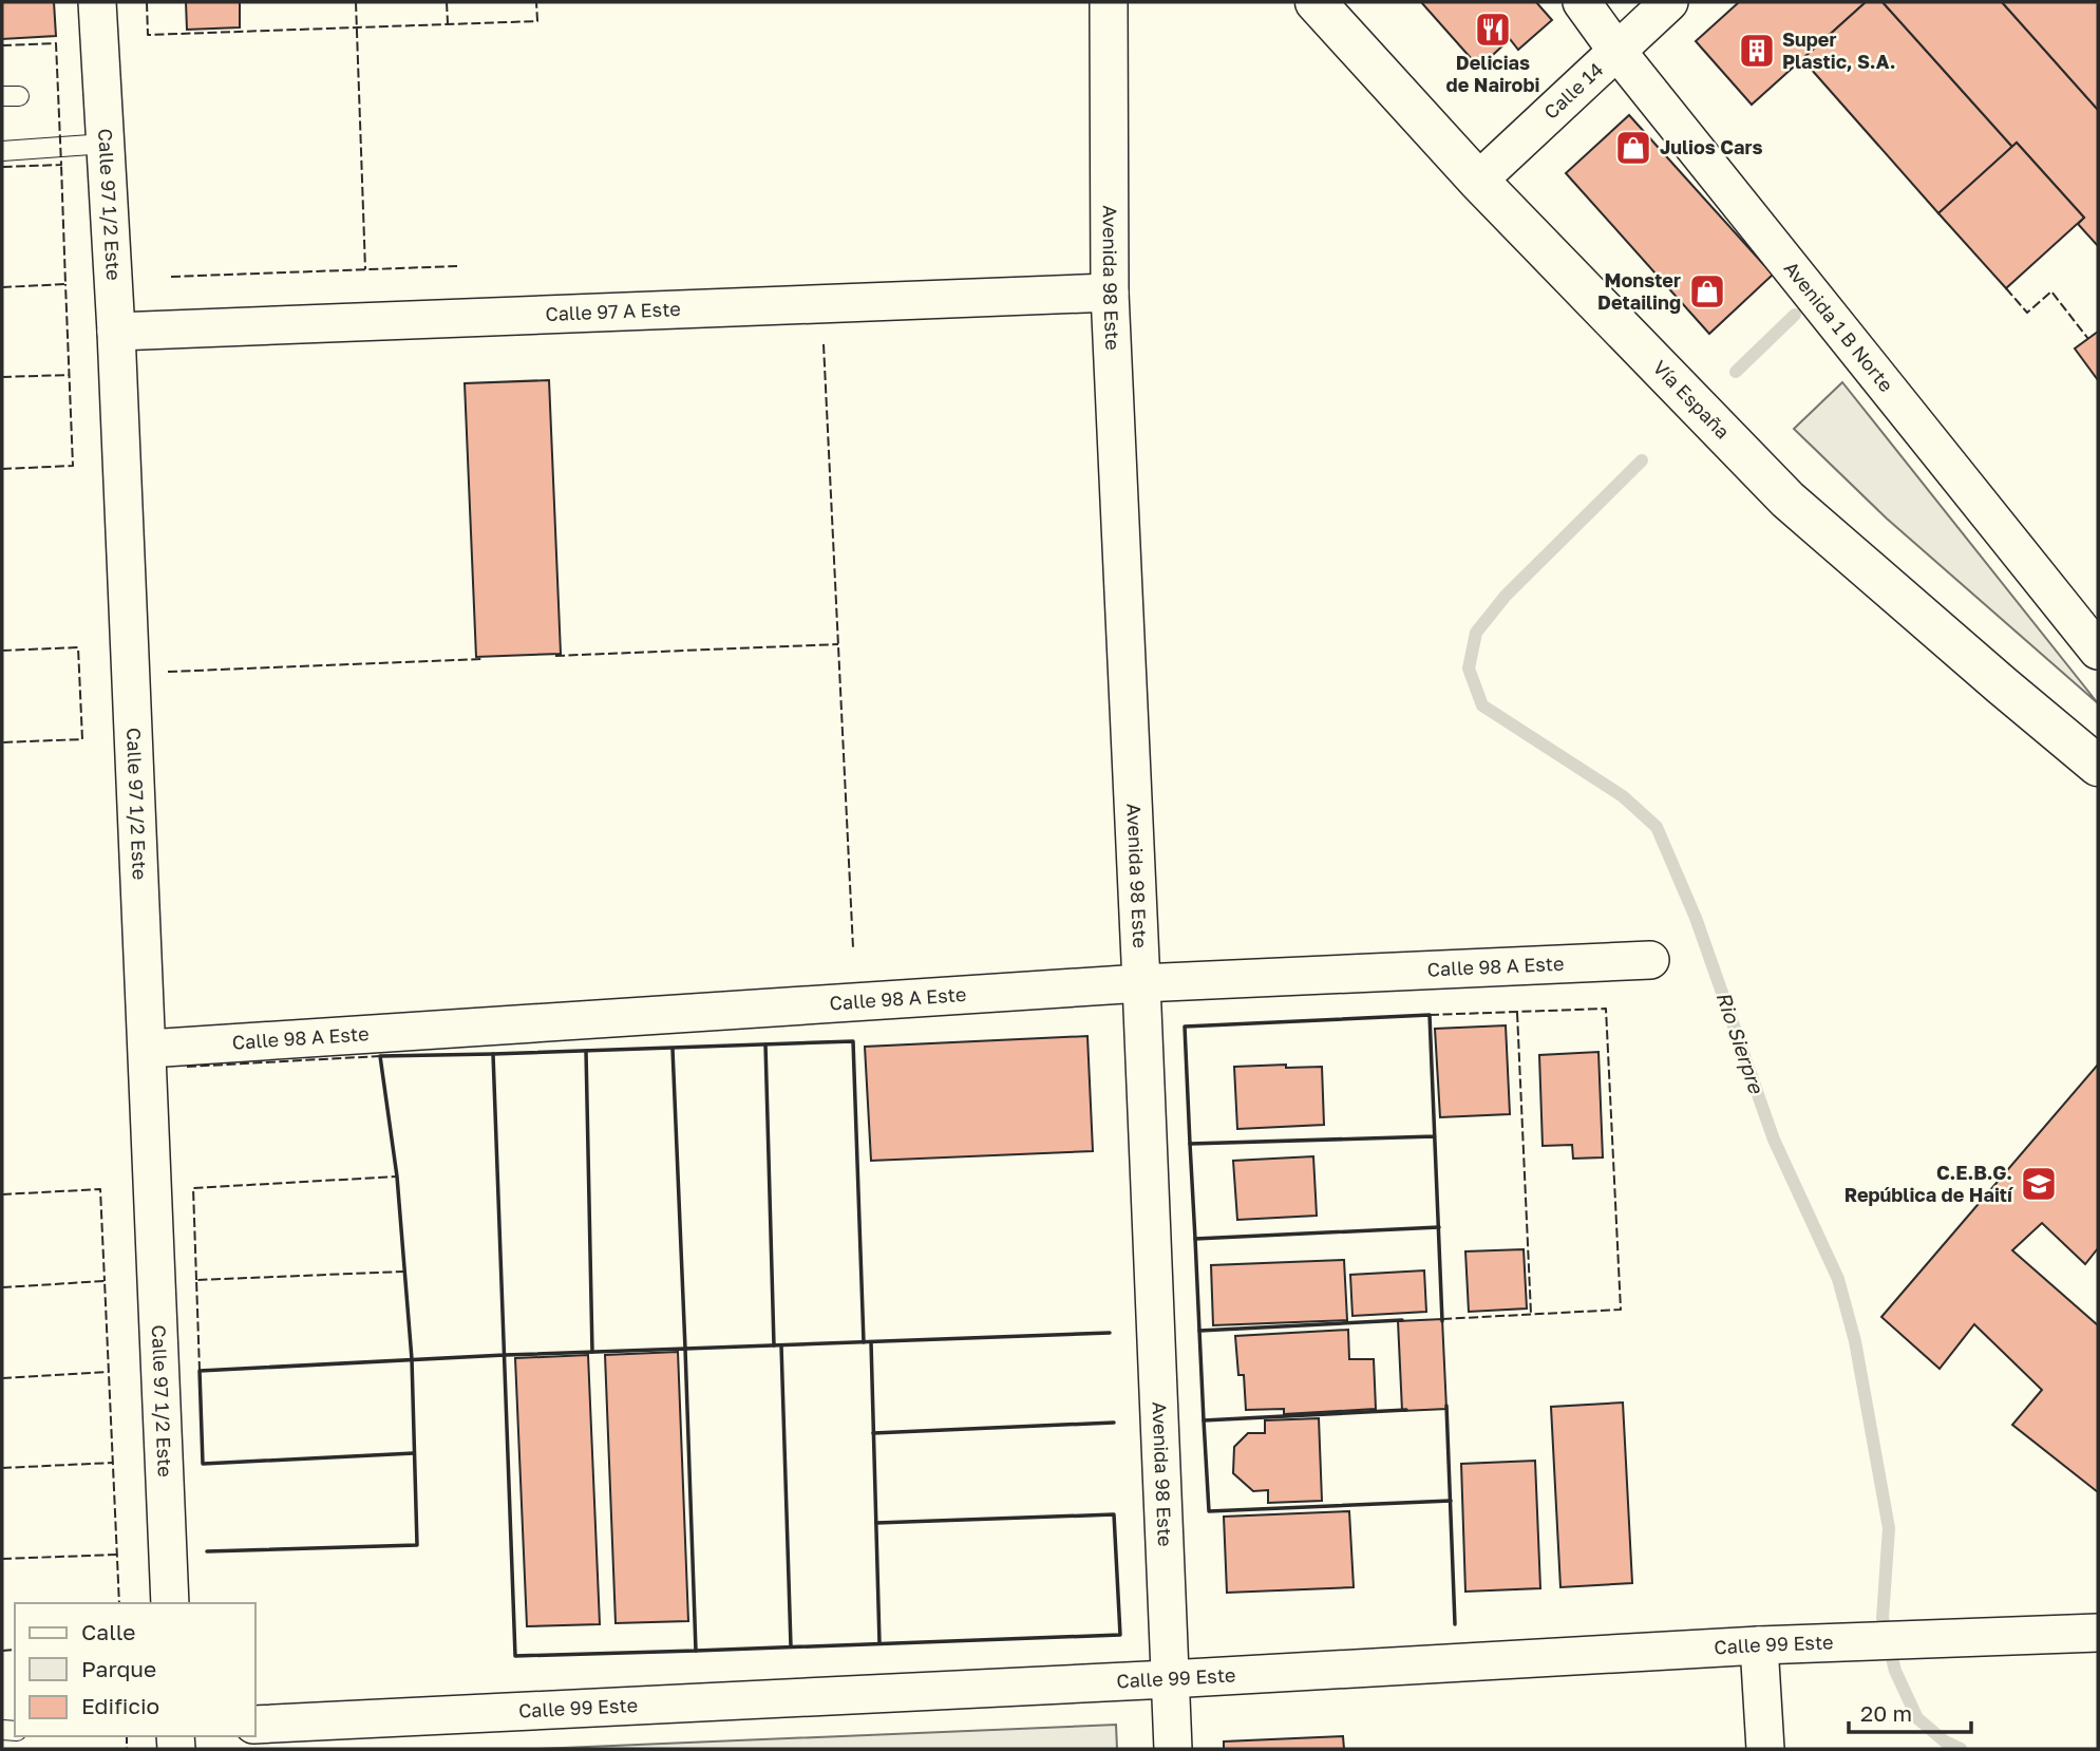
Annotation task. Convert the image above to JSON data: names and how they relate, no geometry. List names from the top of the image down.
{
  "streets": {
    "main road": ["Vía España"],
    "street": [
      "Calle 14",
      "Calle 97 1/2 Este",
      "Avenida 98 Este",
      "Calle 97 A Este",
      "Avenida 1 B Norte",
      "Calle 98 A Este",
      "Calle 99 Este"
    ]
  },
  "crossings": [
    ["Calle 14", "Avenida 1 B Norte"],
    ["Calle 14", "Vía España"],
    ["Calle 97 1/2 Este", "Calle 97 A Este"],
    ["Calle 97 1/2 Este", "Calle 98 A Este"],
    ["Avenida 98 Este", "Calle 97 A Este"],
    ["Avenida 98 Este", "Calle 98 A Este"],
    ["Avenida 98 Este", "Calle 99 Este"]
  ],
  "water": ["Rio Sierpre"],
  "places": {
    "restaurant": ["Delicias de Nairobi"],
    "building": ["Super Plastic, S.A."],
    "shop": ["Julios Cars", "Monster Detailing"],
    "school or university": ["C.E.B.G. República de Haití"]
  },
  "legend": ["Calle", "Parque", "Edificio"],
  "scale_bar": "20 m"
}
